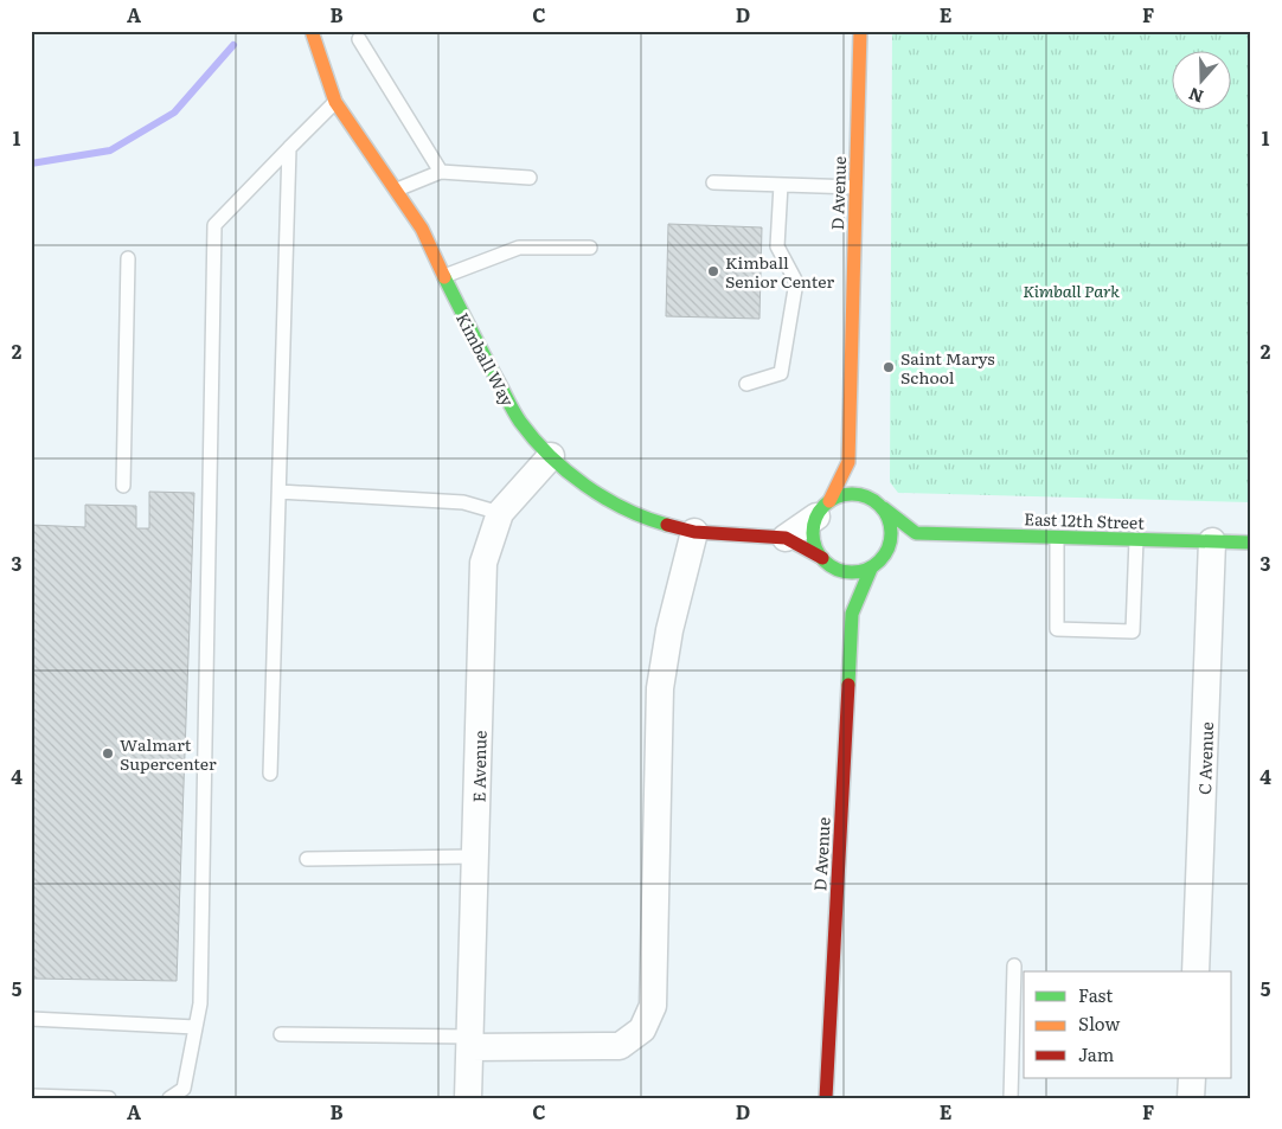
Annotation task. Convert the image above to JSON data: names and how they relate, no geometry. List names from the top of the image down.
{
  "streets": {
    "street": [
      "D Avenue",
      "Kimball Way",
      "East 12th Street",
      "C Avenue",
      "E Avenue"
    ]
  },
  "crossings": [
    ["D Avenue", "Kimball Way"],
    ["Kimball Way", "E Avenue"],
    ["East 12th Street", "C Avenue"]
  ],
  "parks": ["Kimball Park"],
  "places": ["Kimball Senior Center", "Saint Marys School", "Walmart Supercenter"],
  "legend": ["Fast", "Slow", "Jam"],
  "north": "bottom",
  "grid": {
    "columns": [
      "A",
      "B",
      "C",
      "D",
      "E",
      "F"
    ],
    "rows": [
      "1",
      "2",
      "3",
      "4",
      "5"
    ]
  }
}
